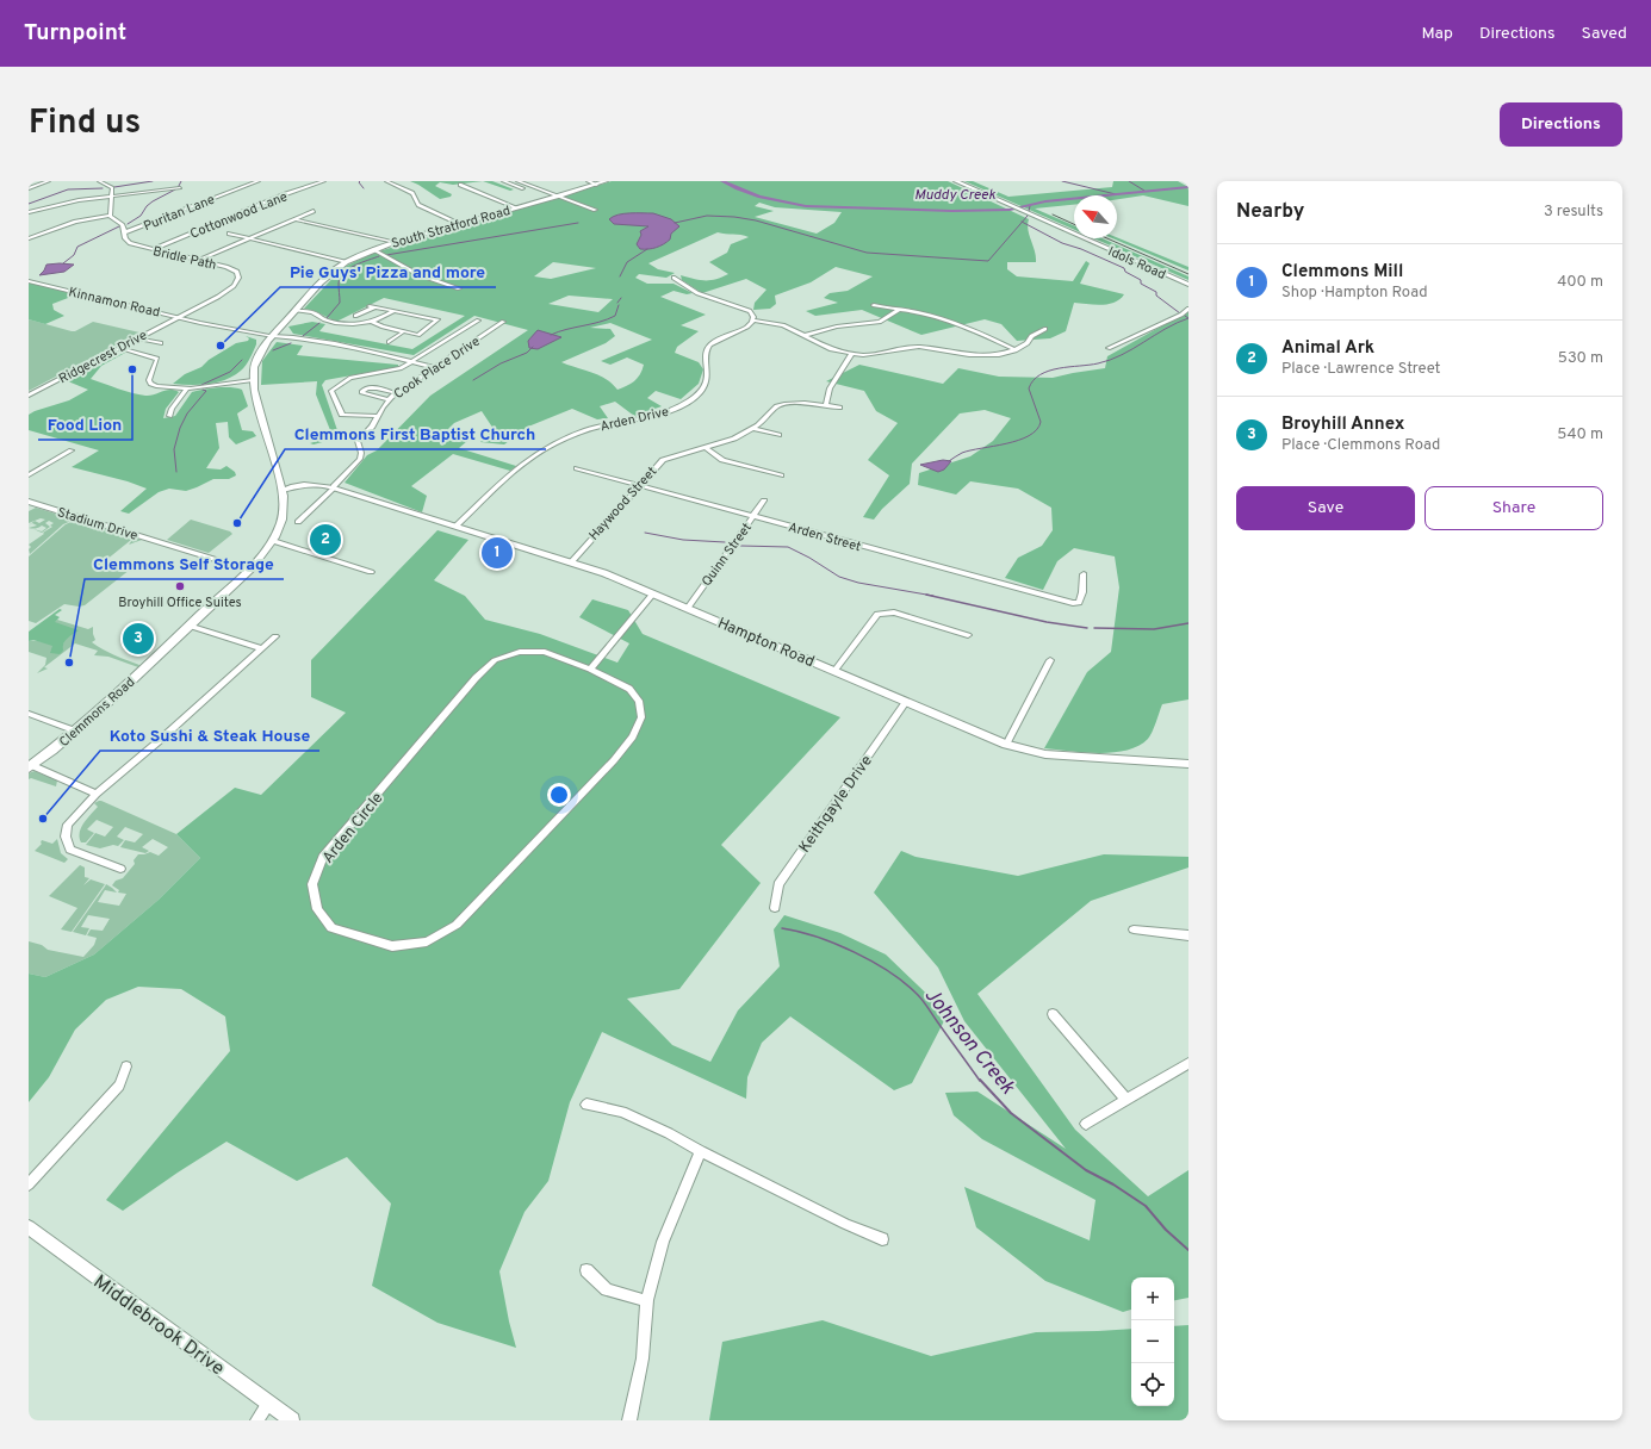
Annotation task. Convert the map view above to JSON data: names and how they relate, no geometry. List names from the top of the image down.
{
  "streets": {
    "main road": [
      "South Stratford Road",
      "Idols Road",
      "Kinnamon Road",
      "Hampton Road",
      "Clemmons Road"
    ],
    "street": [
      "Puritan Lane",
      "Cottonwood Lane",
      "Bridle Path",
      "Ridgecrest Drive",
      "Cook Place Drive",
      "Arden Drive",
      "Haywood Street",
      "Stadium Drive",
      "Arden Street",
      "Quinn Street",
      "Keithgayle Drive",
      "Arden Circle",
      "Middlebrook Drive"
    ]
  },
  "crossings": [
    ["Puritan Lane", "Bridle Path"],
    ["Cottonwood Lane", "Bridle Path"],
    ["South Stratford Road", "Kinnamon Road"],
    ["South Stratford Road", "Clemmons Road"],
    ["Bridle Path", "Kinnamon Road"],
    ["Bridle Path", "Ridgecrest Drive"],
    ["Kinnamon Road", "Ridgecrest Drive"],
    ["Kinnamon Road", "Cook Place Drive"],
    ["Kinnamon Road", "Clemmons Road"],
    ["Cook Place Drive", "Hampton Road"],
    ["Arden Drive", "Hampton Road"],
    ["Haywood Street", "Arden Street"],
    ["Haywood Street", "Hampton Road"],
    ["Stadium Drive", "Clemmons Road"],
    ["Arden Street", "Quinn Street"],
    ["Quinn Street", "Hampton Road"],
    ["Hampton Road", "Clemmons Road"],
    ["Hampton Road", "Keithgayle Drive"]
  ],
  "water": ["Muddy Creek", "Johnson Creek"],
  "places": [
    "Pie Guys' Pizza and more",
    "Food Lion",
    "Clemmons First Baptist Church",
    "Broyhill Office Suites",
    "Clemmons Self Storage",
    "Koto Sushi & Steak House"
  ],
  "north": "top left",
  "page": {
    "header": "Turnpoint",
    "nav": ["Map", "Directions", "Saved"],
    "title": "Find us",
    "buttons": [
      "Directions",
      ["Save", "Share"]
    ],
    "heading": ["Nearby", "3 results"],
    "list": [
      {
        "mark": "1",
        "name": "Clemmons Mill",
        "note": "Shop · Hampton Road",
        "value": "400 m"
      },
      {
        "mark": "2",
        "name": "Animal Ark",
        "note": "Place · Lawrence Street",
        "value": "530 m"
      },
      {
        "mark": "3",
        "name": "Broyhill Annex",
        "note": "Place · Clemmons Road",
        "value": "540 m"
      }
    ],
    "pins": ["2", "1", "3"],
    "map_buttons": ["+", "−"]
  }
}
